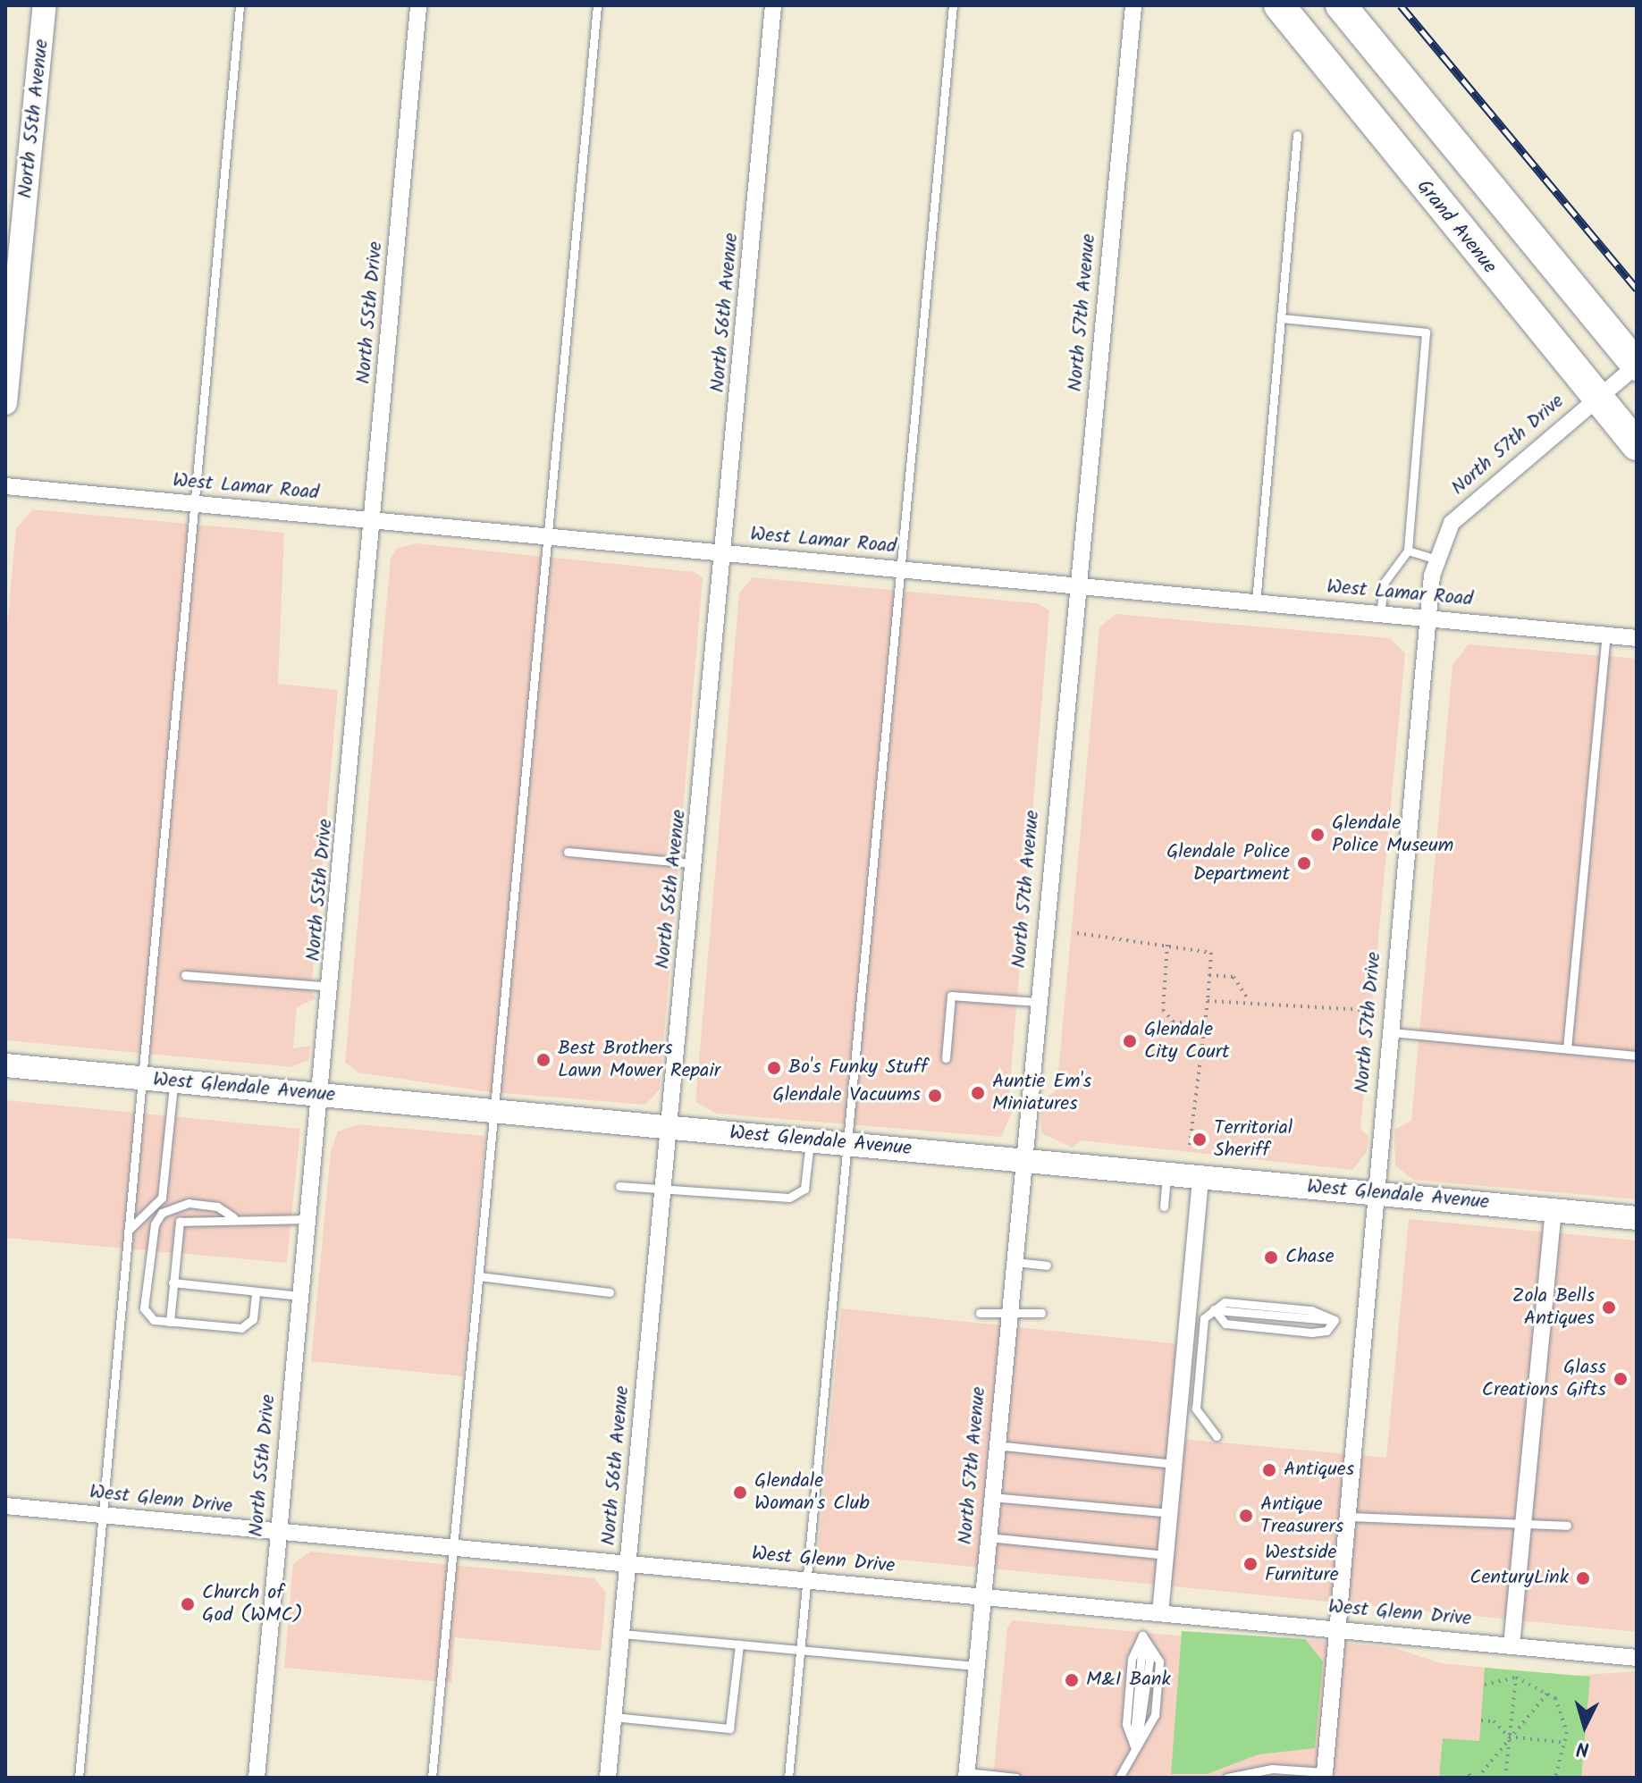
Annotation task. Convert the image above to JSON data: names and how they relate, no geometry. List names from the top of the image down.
{
  "streets": {
    "highway": ["Grand Avenue"],
    "main road": ["North 55th Avenue", "West Glendale Avenue"],
    "street": [
      "North 55th Drive",
      "North 56th Avenue",
      "North 57th Avenue",
      "North 57th Drive",
      "West Lamar Road",
      "West Glenn Drive"
    ]
  },
  "crossings": [
    ["Grand Avenue", "North 57th Drive"],
    ["North 55th Drive", "West Lamar Road"],
    ["North 55th Drive", "West Glendale Avenue"],
    ["North 55th Drive", "West Glenn Drive"],
    ["North 56th Avenue", "West Lamar Road"],
    ["North 56th Avenue", "West Glendale Avenue"],
    ["North 56th Avenue", "West Glenn Drive"],
    ["North 57th Avenue", "West Lamar Road"],
    ["North 57th Avenue", "West Glendale Avenue"],
    ["North 57th Avenue", "West Glenn Drive"],
    ["North 57th Drive", "West Lamar Road"],
    ["North 57th Drive", "West Glendale Avenue"],
    ["North 57th Drive", "West Glenn Drive"]
  ],
  "places": [
    "Glendale Police Museum",
    "Glendale Police Department",
    "Glendale City Court",
    "Best Brothers Lawn Mower Repair",
    "Bo's Funky Stuff",
    "Auntie Em's Miniatures",
    "Glendale Vacuums",
    "Territorial Sheriff",
    "Chase",
    "Zola Bells Antiques",
    "Glass Creations Gifts",
    "Antiques",
    "Glendale Woman's Club",
    "Antique Treasurers",
    "Westside Furniture",
    "CenturyLink",
    "Church of God (WMC)",
    "M&I Bank"
  ],
  "north": "bottom"
}
